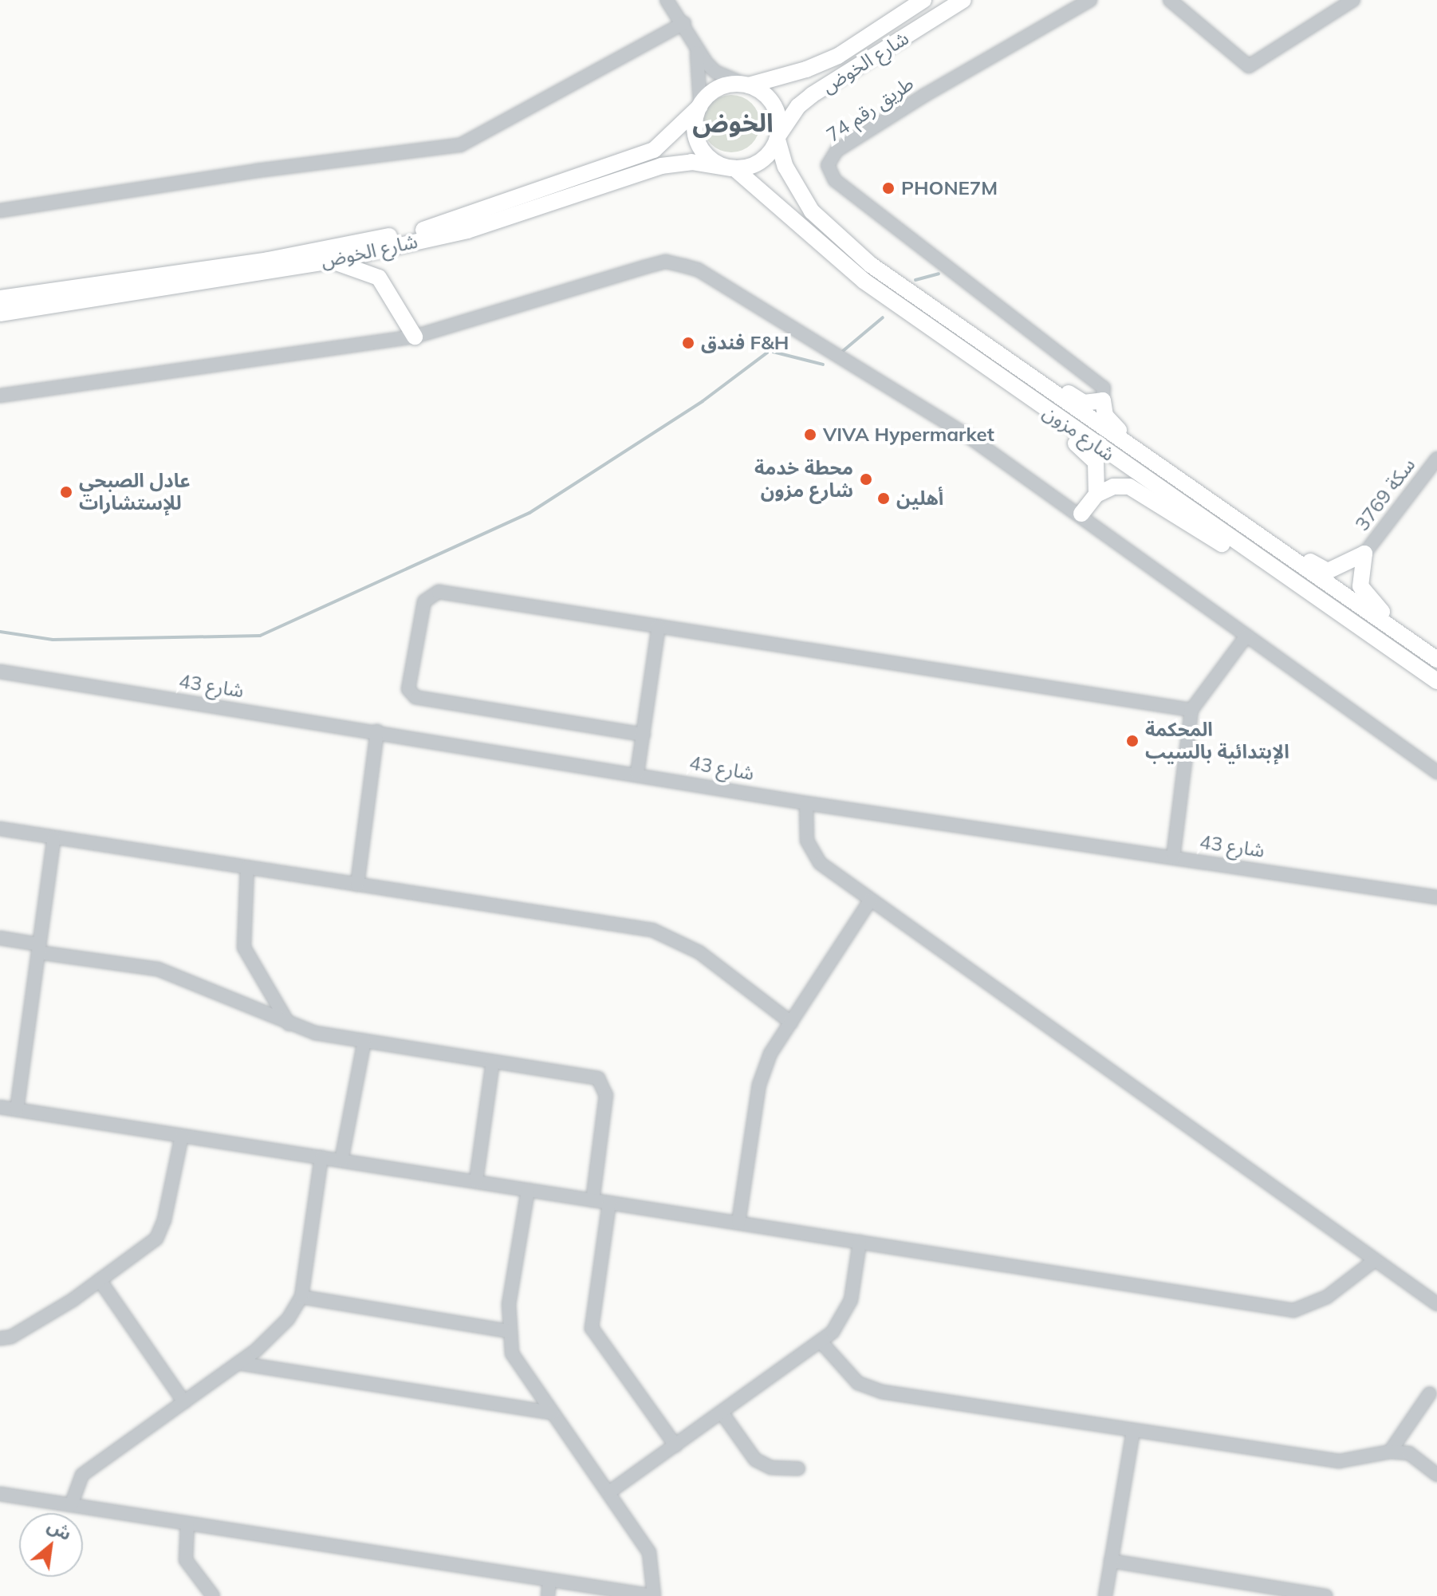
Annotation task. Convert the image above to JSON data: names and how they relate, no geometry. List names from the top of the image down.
{
  "streets": {
    "main road": ["شارع الخوض", "شارع مزون"],
    "street": ["طريق رقم 74", "سكة 3769", "شارع 43"]
  },
  "crossings": [
    ["شارع الخوض", "شارع مزون"]
  ],
  "districts": ["الخوض"],
  "places": [
    "PHONE7M",
    "فندق F&H",
    "VIVA Hypermarket",
    "محطة خدمة شارع مزون",
    "عادل الصبحي للإستشارات",
    "أهلين",
    "المحكمة الإبتدائية بالسيب"
  ],
  "north": "top right"
}
